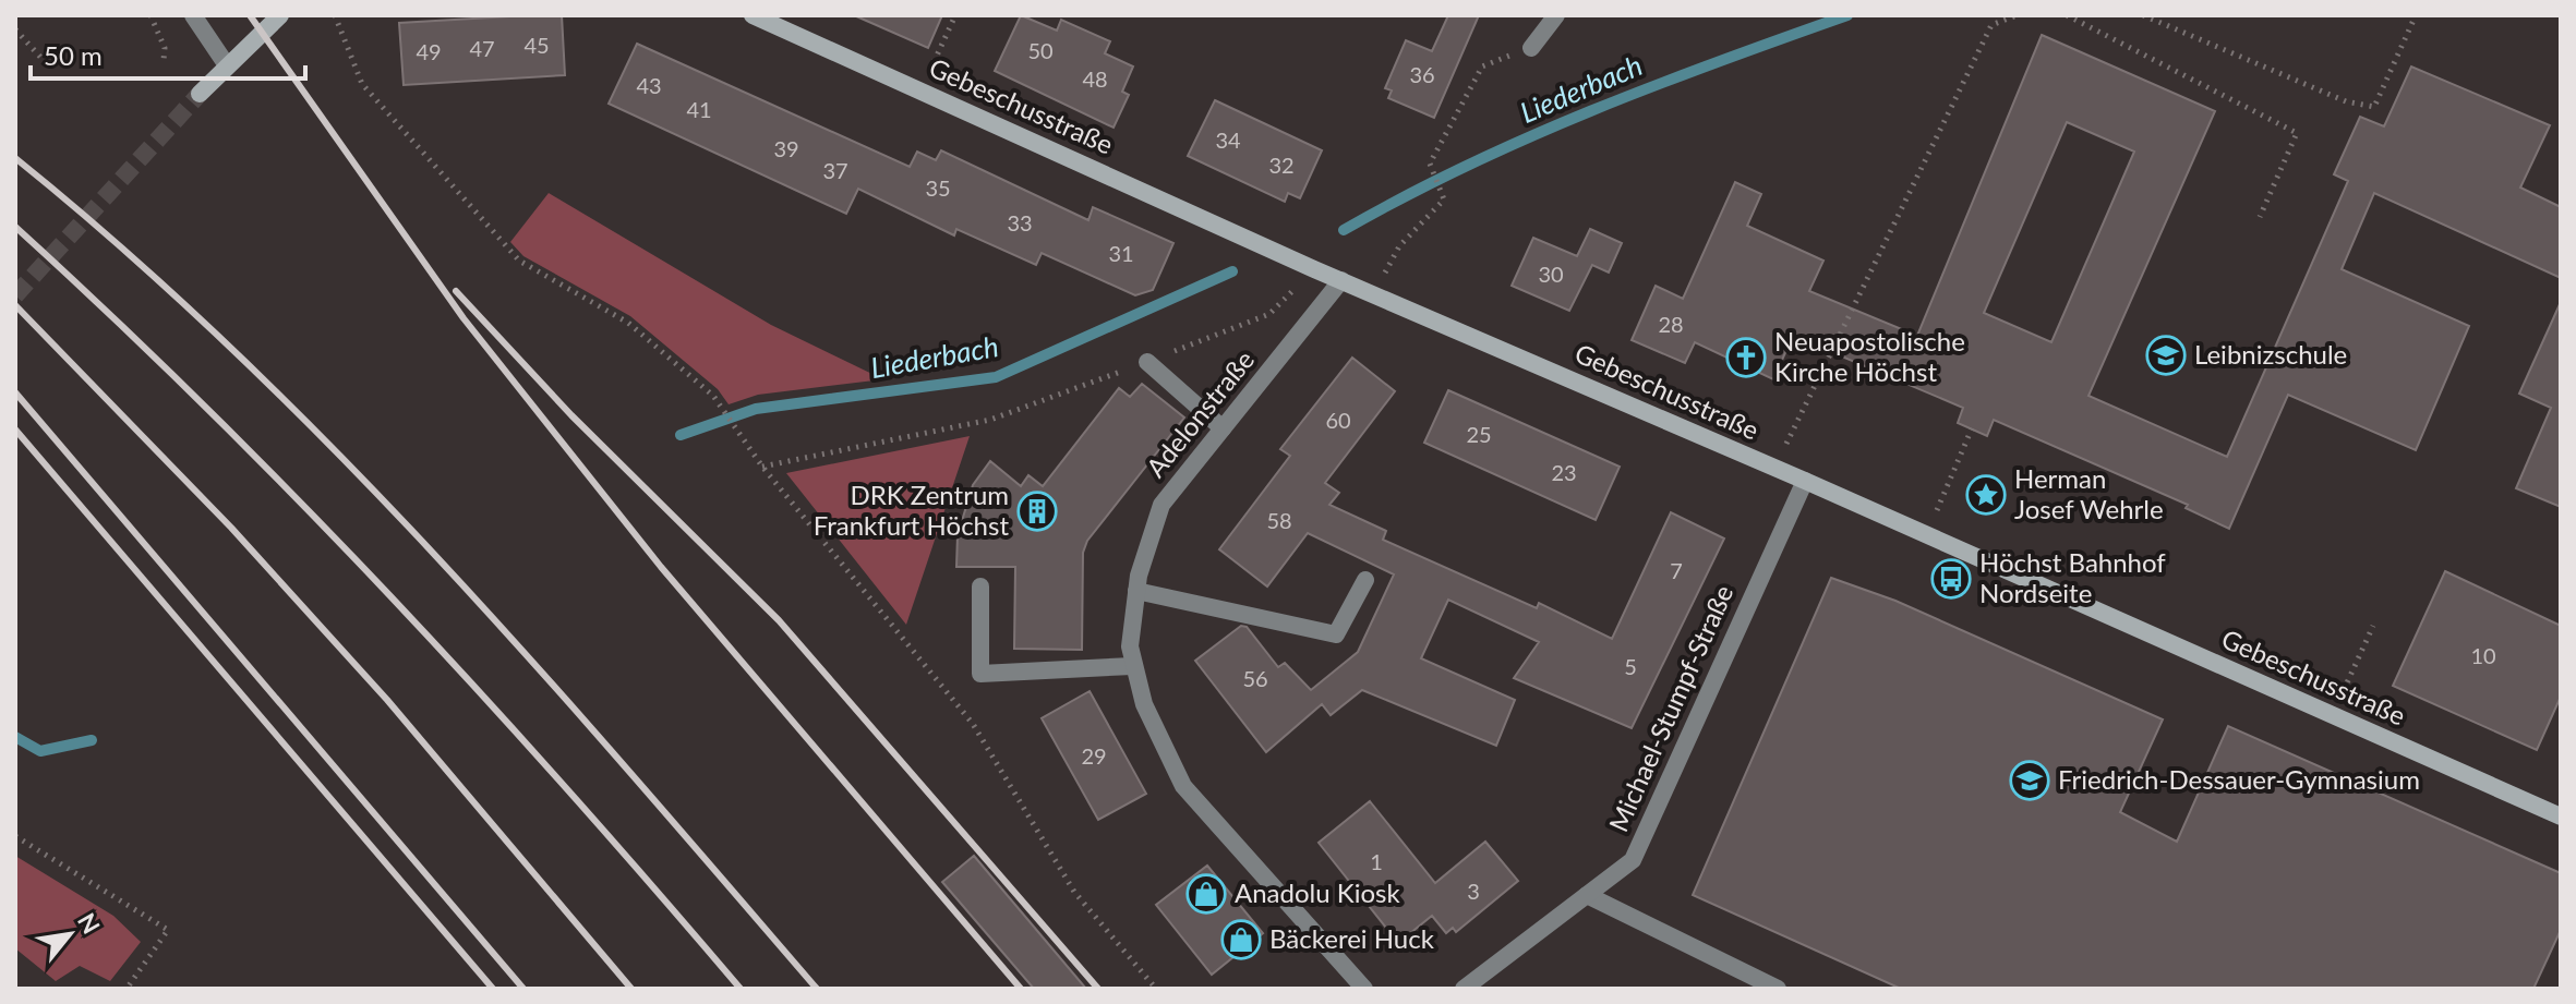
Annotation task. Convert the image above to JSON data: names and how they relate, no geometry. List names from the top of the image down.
{
  "streets": {
    "street": ["Gebeschusstraße", "Adelonstraße", "Michael-Stumpf-Straße"]
  },
  "crossings": [
    ["Gebeschusstraße", "Adelonstraße"],
    ["Gebeschusstraße", "Michael-Stumpf-Straße"]
  ],
  "water": ["Liederbach"],
  "places": {
    "school or university": ["Leibnizschule", "Friedrich-Dessauer-Gymnasium"],
    "church": ["Neuapostolische Kirche Höchst"],
    "place": ["Herman Josef Wehrle"],
    "building": ["DRK Zentrum Frankfurt Höchst"],
    "bus stop": ["Höchst Bahnhof Nordseite"],
    "shop": ["Anadolu Kiosk", "Bäckerei Huck"]
  },
  "house_numbers": [
    "45",
    "47",
    "50",
    "49",
    "36",
    "48",
    "43",
    "41",
    "34",
    "39",
    "32",
    "37",
    "35",
    "33",
    "31",
    "30",
    "28",
    "60",
    "25",
    "23",
    "58",
    "7",
    "10",
    "5",
    "56",
    "29",
    "1",
    "3"
  ],
  "scale_bar": "50 m",
  "north": "top right"
}
